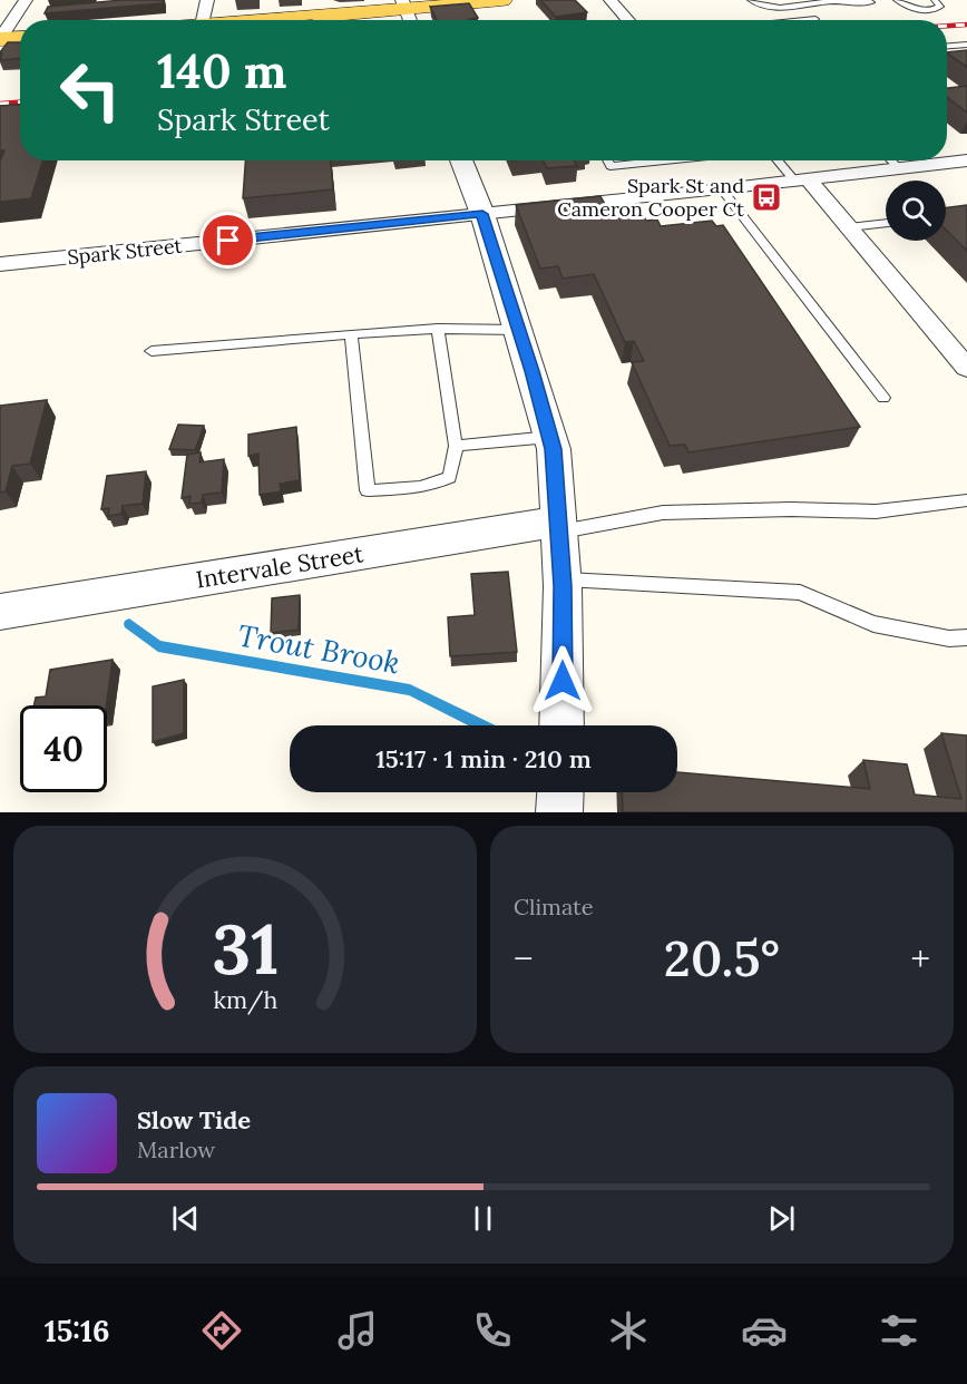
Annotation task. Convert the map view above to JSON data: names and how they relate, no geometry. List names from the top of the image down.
{
  "streets": {
    "street": ["Spark Street", "Intervale Street"]
  },
  "water": ["Trout Brook"],
  "places": {
    "bus stop": ["Spark St and Cameron Cooper Ct"]
  },
  "page": {
    "turn": ["140 m", "Spark Street"],
    "limit": "40",
    "trip": "15:17 · 1 min · 210 m",
    "tile": "Climate",
    "heat": ["−", "20.5°", "+"],
    "song": ["Slow Tide", "Marlow"],
    "tabs": "15:16",
    "gauge": ["31", "km/h"]
  }
}
